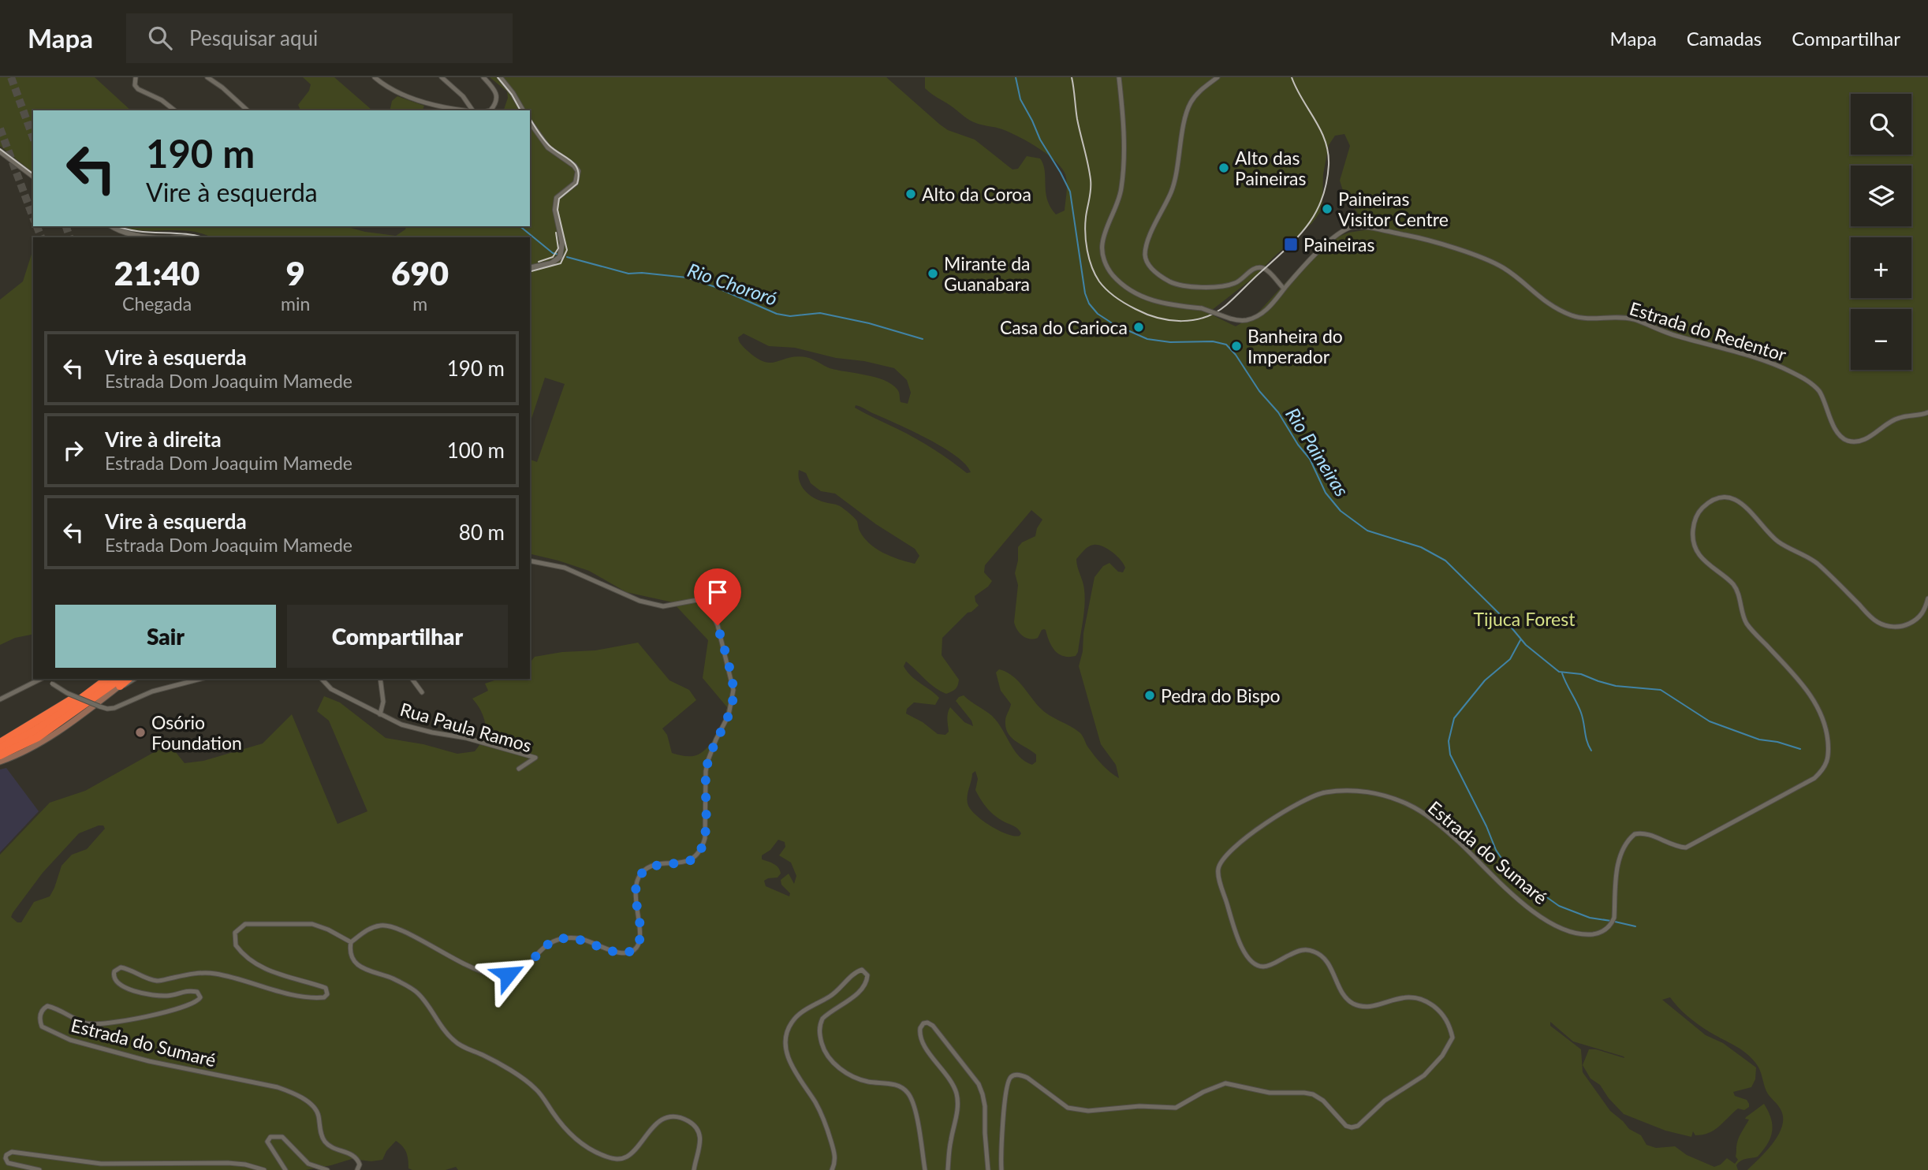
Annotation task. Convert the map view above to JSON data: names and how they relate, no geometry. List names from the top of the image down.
{
  "streets": {
    "street": ["Estrada do Redentor", "Rua Paula Ramos", "Estrada do Sumaré"]
  },
  "water": ["Rio Chororó", "Rio Paineiras"],
  "parks": ["Tijuca Forest"],
  "places": {
    "other": [
      "Alto das Paineiras",
      "Alto da Coroa",
      "Paineiras Visitor Centre",
      "Mirante da Guanabara",
      "Casa do Carioca",
      "Banheira do Imperador",
      "Pedra do Bispo",
      "Osório Foundation"
    ],
    "transit": ["Paineiras"]
  },
  "page": {
    "header": "Mapa",
    "search": "Pesquisar aqui",
    "nav": ["Mapa", "Camadas", "Compartilhar"],
    "map_buttons": ["+", "−"],
    "turn": ["190 m", "Vire à esquerda"],
    "eta": [
      "21:40",
      "Chegada",
      "9",
      "min",
      "690",
      "m"
    ],
    "list": [
      {
        "name": "Vire à esquerda",
        "note": "Estrada Dom Joaquim Mamede",
        "value": "190 m"
      },
      {
        "name": "Vire à direita",
        "note": "Estrada Dom Joaquim Mamede",
        "value": "100 m"
      },
      {
        "name": "Vire à esquerda",
        "note": "Estrada Dom Joaquim Mamede",
        "value": "80 m"
      }
    ],
    "buttons": ["Sair", "Compartilhar"]
  }
}
